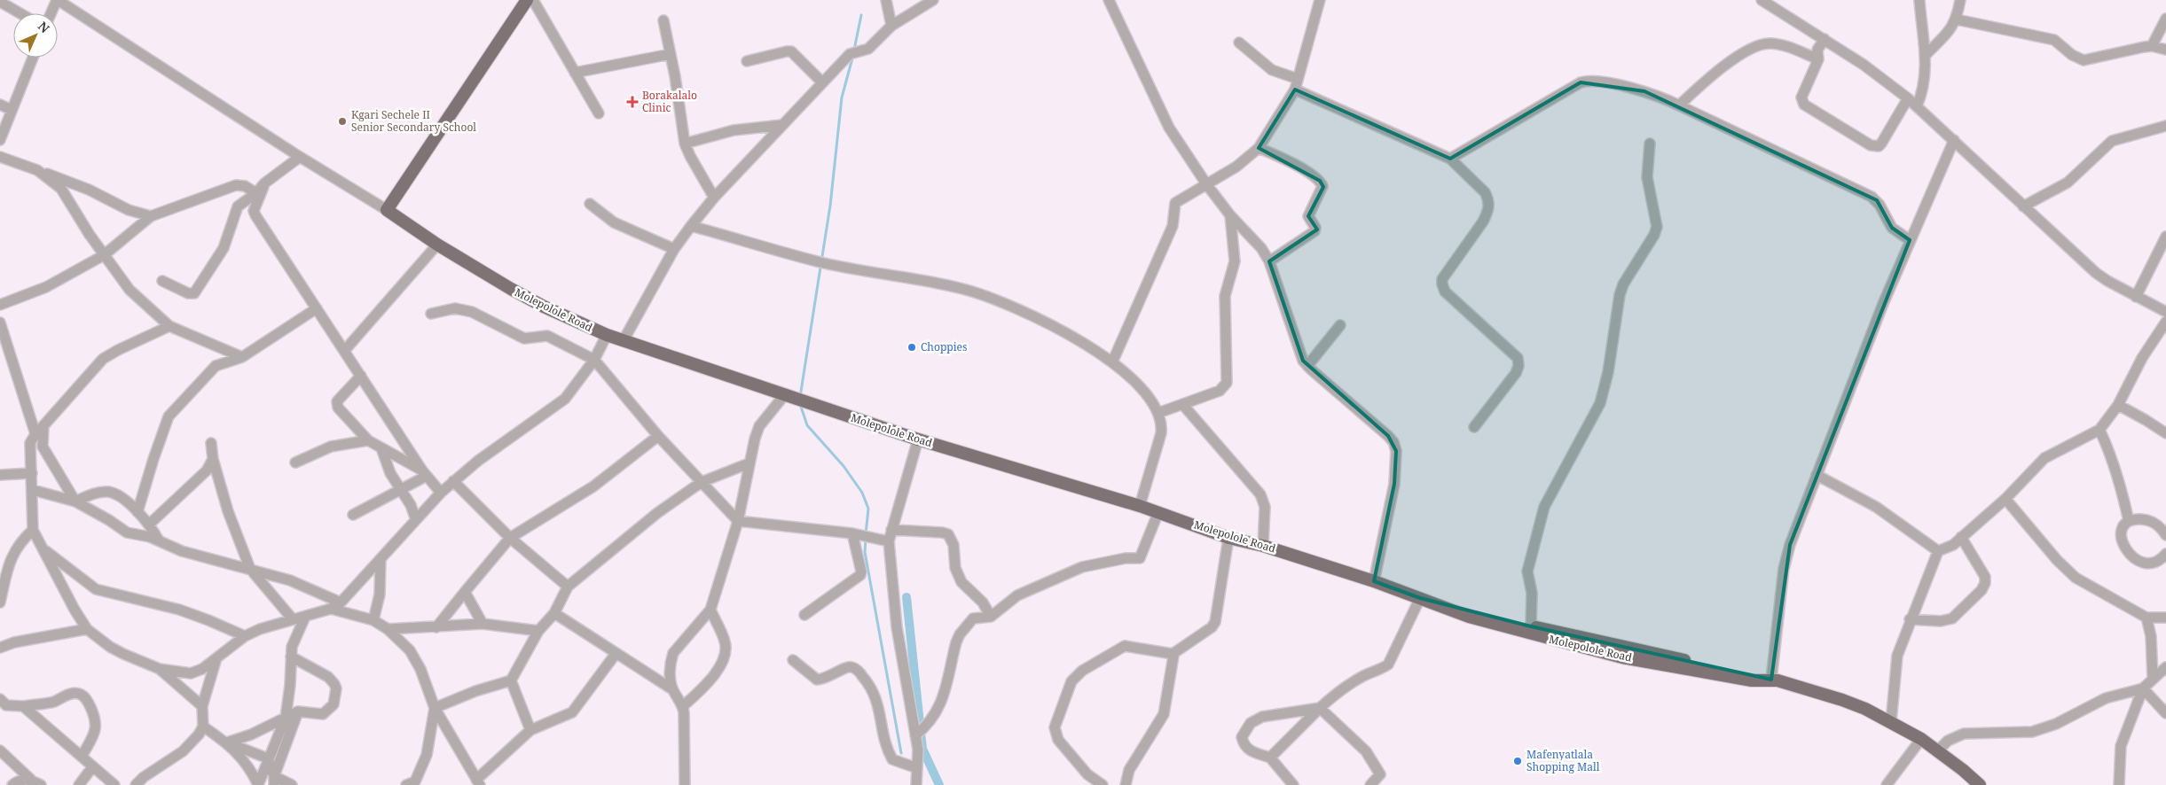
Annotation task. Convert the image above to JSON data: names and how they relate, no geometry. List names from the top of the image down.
{
  "streets": {
    "main road": ["Molepolole Road"]
  },
  "places": {
    "health": ["Borakalalo Clinic"],
    "other": ["Kgari Sechele II Senior Secondary School", "Choppies", "Mafenyatlala Shopping Mall"]
  },
  "north": "top right"
}
